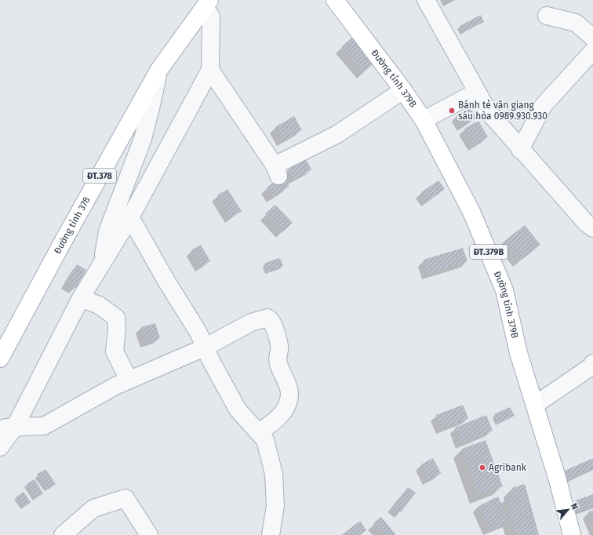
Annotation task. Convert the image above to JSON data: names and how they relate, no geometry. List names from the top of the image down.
{
  "streets": {
    "main road": [
      "Đường tỉnh 379B",
      "ĐT.378",
      "Đường tỉnh 378",
      "ĐT.379B"
    ]
  },
  "places": ["Bánh tẻ văn giang sáu hòa 0989.930.930", "Agribank"],
  "north": "top right"
}
